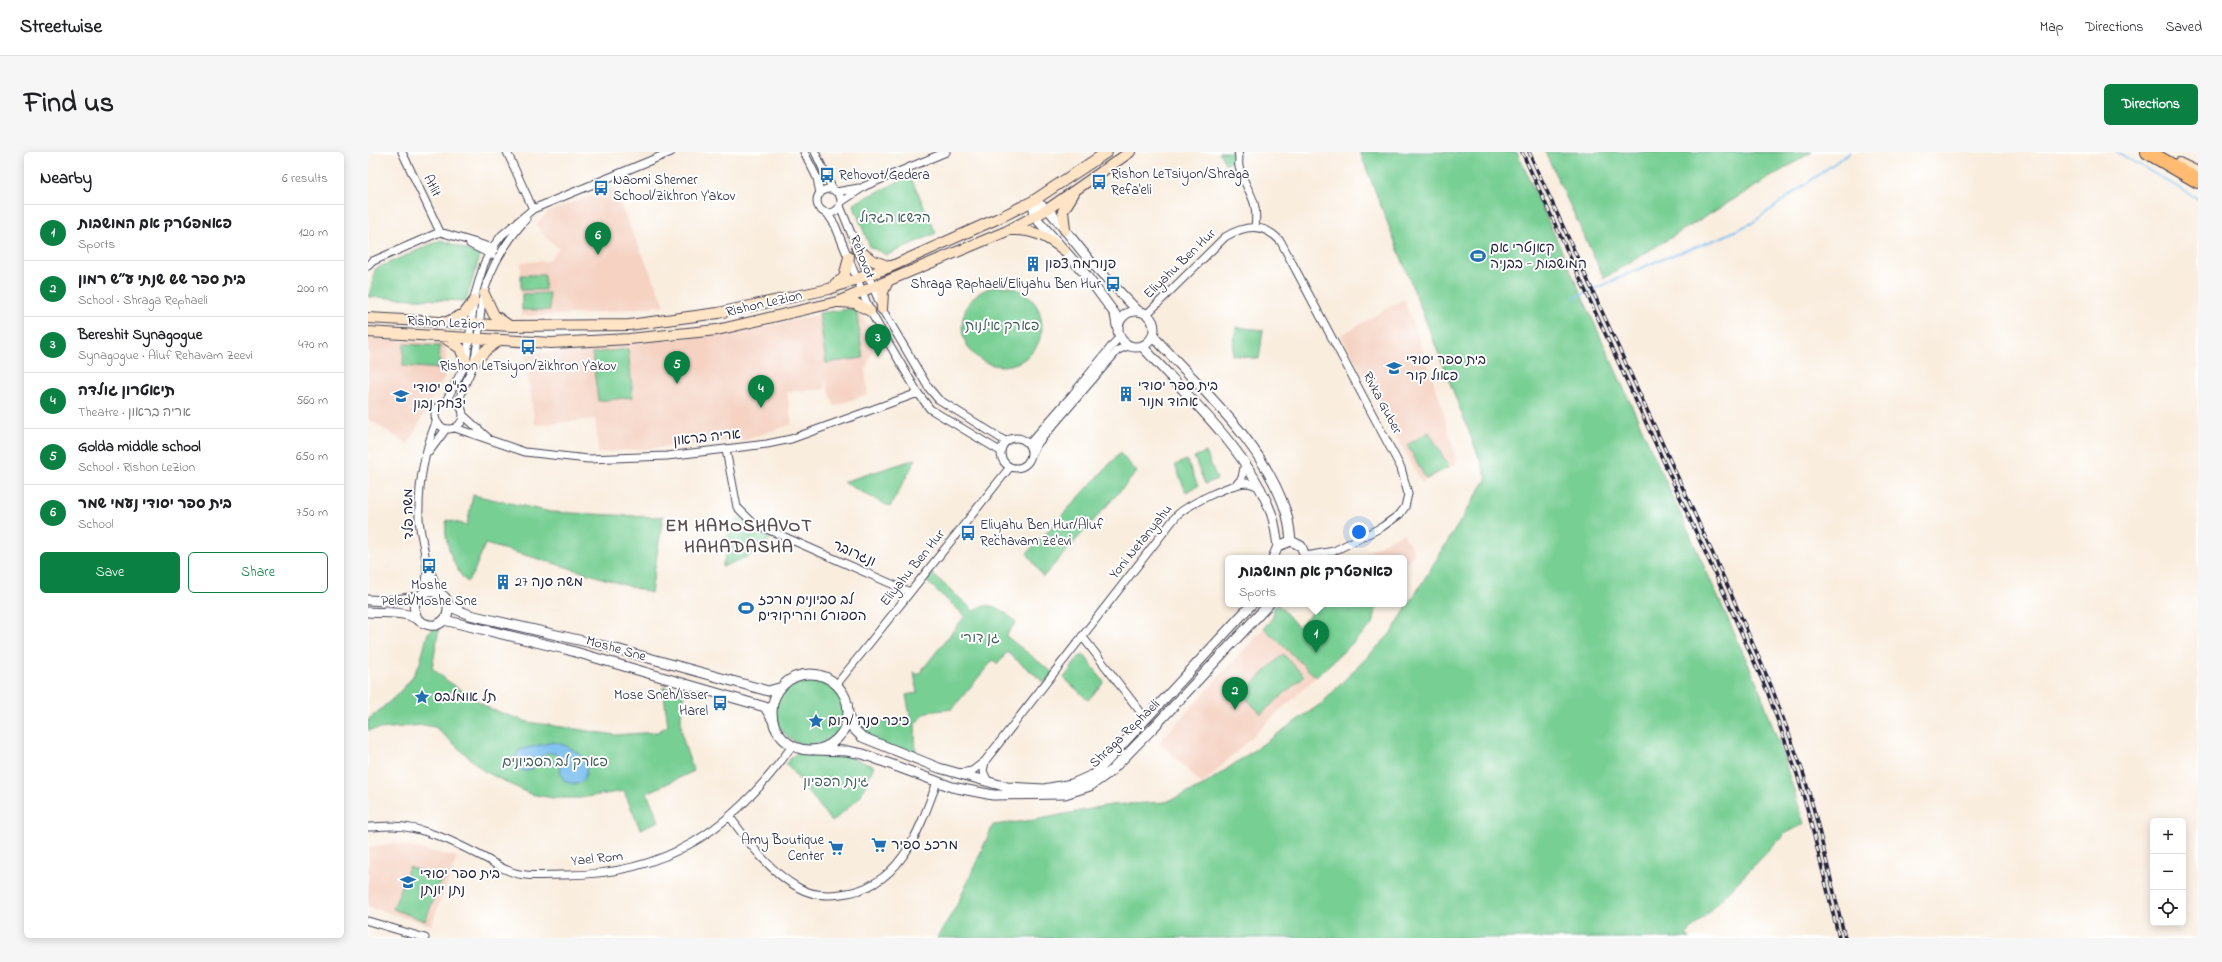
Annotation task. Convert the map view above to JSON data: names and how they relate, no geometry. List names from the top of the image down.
{
  "streets": {
    "main road": ["Rishon LeZion"],
    "street": [
      "Atlit",
      "Rehovot",
      "Eliyahu Ben Hur",
      "Rivka Guber",
      "אריה בראון",
      "משה פלד",
      "Yoni Netanyahu",
      "ונגרובר",
      "Moshe Sne",
      "Shraga Rephaeli",
      "Yael Rom"
    ]
  },
  "crossings": [
    ["Rehovot", "Eliyahu Ben Hur"],
    ["Rehovot", "Rishon LeZion"],
    ["Rehovot", "אריה בראון"],
    ["Eliyahu Ben Hur", "Rivka Guber"],
    ["Eliyahu Ben Hur", "ונגרובר"],
    ["Eliyahu Ben Hur", "Moshe Sne"],
    ["Eliyahu Ben Hur", "Shraga Rephaeli"],
    ["Eliyahu Ben Hur", "Yael Rom"],
    ["אריה בראון", "משה פלד"],
    ["אריה בראון", "ונגרובר"],
    ["משה פלד", "Moshe Sne"],
    ["Yoni Netanyahu", "Shraga Rephaeli"],
    ["Moshe Sne", "Shraga Rephaeli"],
    ["Moshe Sne", "Yael Rom"],
    ["Shraga Rephaeli", "Yael Rom"]
  ],
  "districts": ["EM HAMOSHAVOT HAHADASHA"],
  "parks": [
    "הדשא הגדול",
    "פארק אילנות",
    "גן דורי",
    "פארק לב הסביונים",
    "גינת הפפיון"
  ],
  "places": {
    "bus stop": [
      "Rehovot/Gedera",
      "Rishon LeTsiyon/Shraga Refa'eli",
      "Naomi Shemer School/Zikhron Y'akov",
      "Shraga Raphaeli/Eliyahu Ben Hur",
      "Rishon LeTsiyon/Zikhron Y'akov",
      "Eliyahu Ben Hur/Aluf Rechavam Ze'evi",
      "Moshe Peled/Moshe Sne",
      "Mose Sneh/Isser Harel"
    ],
    "sports": ["קאנטרי אם המושבות - בבניה", "לב סביונים מרכז הספורט והריקודים"],
    "building": ["פנורמה צפון", "בית ספר יסודי אהוד מנור", "משה סנה 27"],
    "school or university": ["בית ספר יסודי פאול קור", "בי\"ס יסודי יצחק נבון", "בית ספר יסודי נתן יונתן"],
    "place": ["תל אומלבס", "כיכר סנה /רום"],
    "supermarket": ["מרכז ספיר", "Amy Boutique Center"]
  },
  "page": {
    "header": "Streetwise",
    "nav": ["Map", "Directions", "Saved"],
    "title": "Find us",
    "buttons": [
      "Directions",
      ["Save", "Share"]
    ],
    "heading": ["Nearby", "6 results"],
    "list": [
      {
        "mark": "1",
        "name": "פאמפטרק אם המושבות",
        "note": "Sports",
        "value": "120 m"
      },
      {
        "mark": "2",
        "name": "בית ספר שש שנתי ע״ש רמון",
        "note": "School · Shraga Rephaeli",
        "value": "200 m"
      },
      {
        "mark": "3",
        "name": "Bereshit Synagogue",
        "note": "Synagogue · Aluf Rehavam Zeevi",
        "value": "470 m"
      },
      {
        "mark": "4",
        "name": "תיאטרון גולדה",
        "note": "Theatre · אריה בראון",
        "value": "560 m"
      },
      {
        "mark": "5",
        "name": "Golda middle school",
        "note": "School · Rishon LeZion",
        "value": "650 m"
      },
      {
        "mark": "6",
        "name": "בית ספר יסודי נעמי שמר",
        "note": "School",
        "value": "750 m"
      }
    ],
    "pins": [
      "6",
      "3",
      "5",
      "4",
      "1",
      "2"
    ],
    "popup": ["פאמפטרק אם המושבות", "Sports"],
    "map_buttons": ["+", "−"]
  }
}
